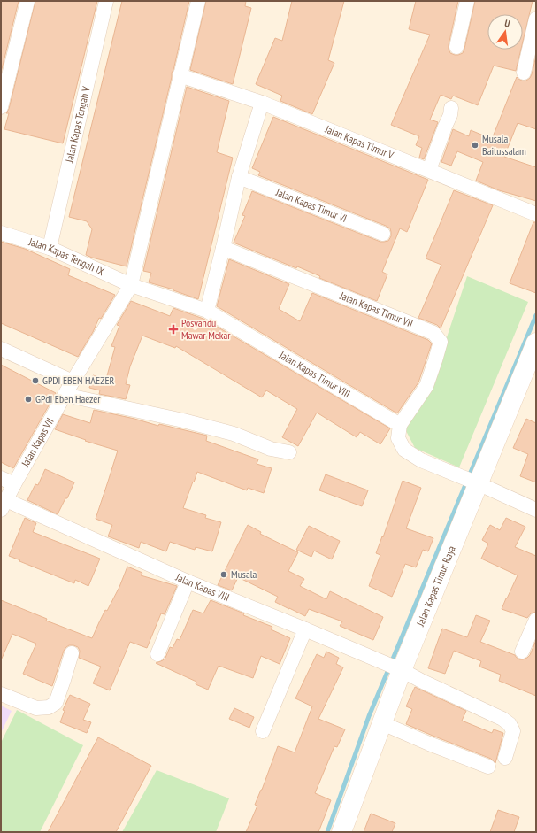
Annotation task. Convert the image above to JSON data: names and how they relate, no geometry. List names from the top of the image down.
{
  "streets": {
    "street": [
      "Jalan Kapas Tengah V",
      "Jalan Kapas Timur V",
      "Jalan Kapas Timur VI",
      "Jalan Kapas Tengah IX",
      "Jalan Kapas Timur VII",
      "Jalan Kapas Timur VIII",
      "Jalan Kapas VII",
      "Jalan Kapas Timur Raya",
      "Jalan Kapas VIII"
    ]
  },
  "crossings": [
    ["Jalan Kapas Tengah V", "Jalan Kapas Tengah IX"],
    ["Jalan Kapas Timur V", "Jalan Kapas VII"],
    ["Jalan Kapas Tengah IX", "Jalan Kapas Timur VIII"],
    ["Jalan Kapas Tengah IX", "Jalan Kapas VII"],
    ["Jalan Kapas Timur VII", "Jalan Kapas Timur VIII"],
    ["Jalan Kapas Timur VIII", "Jalan Kapas VII"],
    ["Jalan Kapas VII", "Jalan Kapas VIII"],
    ["Jalan Kapas Timur Raya", "Jalan Kapas VIII"]
  ],
  "places": {
    "other": [
      "Musala Baitussalam",
      "GPDI EBEN HAEZER",
      "GPdI Eben Haezer",
      "Musala"
    ],
    "health": ["Posyandu Mawar Mekar"]
  },
  "north": "top"
}
